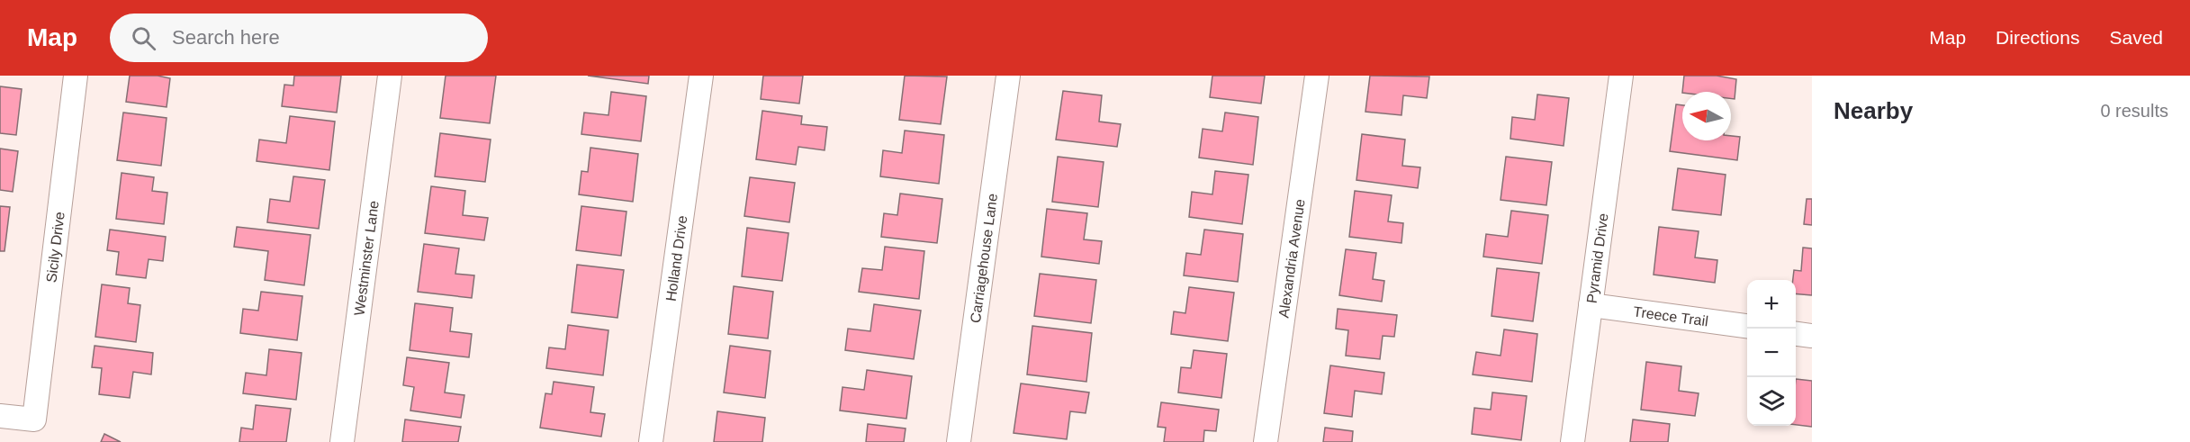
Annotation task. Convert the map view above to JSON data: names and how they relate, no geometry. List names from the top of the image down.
{
  "streets": {
    "street": [
      "Sicily Drive",
      "Holland Drive",
      "Alexandria Avenue",
      "Westminster Lane",
      "Carriagehouse Lane",
      "Pyramid Drive",
      "Treece Trail"
    ]
  },
  "crossings": [
    ["Pyramid Drive", "Treece Trail"]
  ],
  "north": "left",
  "page": {
    "header": "Map",
    "search": "Search here",
    "nav": ["Map", "Directions", "Saved"],
    "heading": ["Nearby", "0 results"],
    "map_buttons": ["+", "−"]
  }
}
